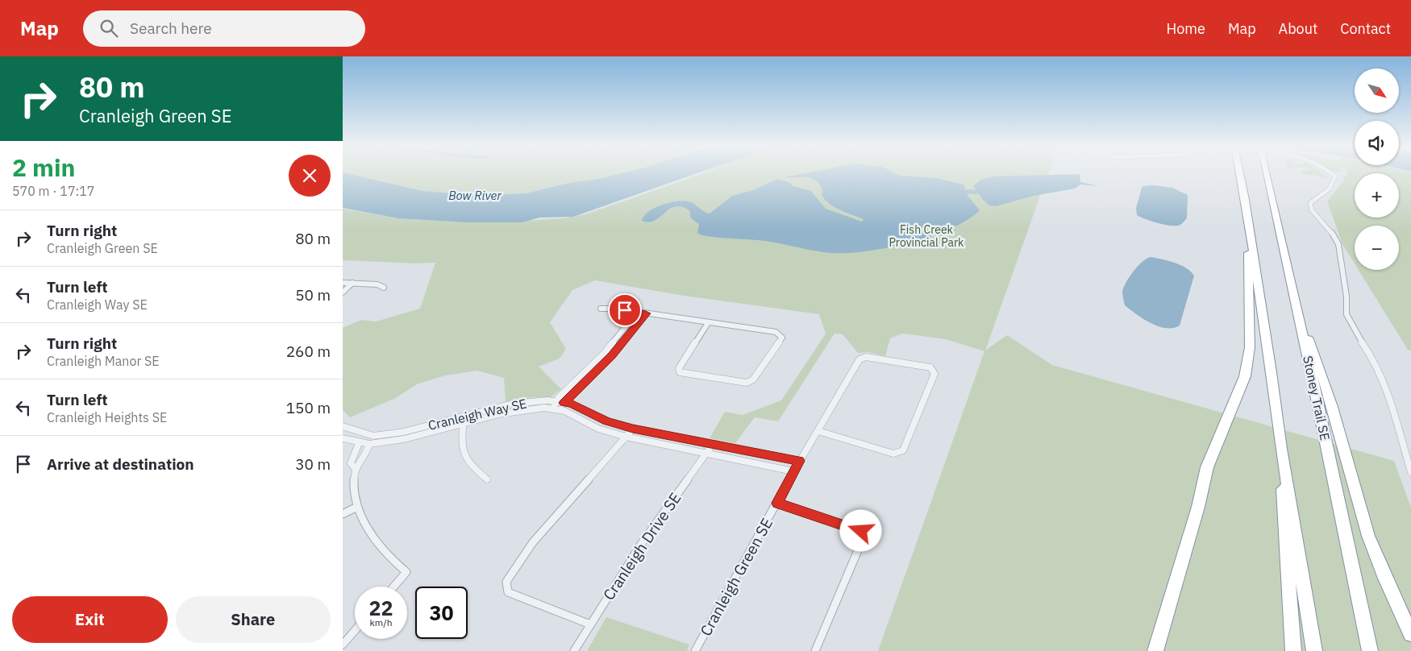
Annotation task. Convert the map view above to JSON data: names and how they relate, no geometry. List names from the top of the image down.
{
  "streets": {
    "highway": ["Stoney Trail SE"],
    "street": ["Cranleigh Way SE", "Cranleigh Drive SE", "Cranleigh Green SE"]
  },
  "crossings": [
    ["Cranleigh Way SE", "Cranleigh Drive SE"],
    ["Cranleigh Way SE", "Cranleigh Green SE"]
  ],
  "water": ["Bow River"],
  "parks": ["Fish Creek Provincial Park"],
  "north": "bottom right",
  "page": {
    "header": "Map",
    "search": "Search here",
    "nav": [
      "Home",
      "Map",
      "About",
      "Contact"
    ],
    "turn": ["80 m", "Cranleigh Green SE"],
    "map_buttons": ["+", "−"],
    "heading": ["2 min", "570 m · 17:17"],
    "list": [
      {
        "name": "Turn right",
        "note": "Cranleigh Green SE",
        "value": "80 m"
      },
      {
        "name": "Turn left",
        "note": "Cranleigh Way SE",
        "value": "50 m"
      },
      {
        "name": "Turn right",
        "note": "Cranleigh Manor SE",
        "value": "260 m"
      },
      {
        "name": "Turn left",
        "note": "Cranleigh Heights SE",
        "value": "150 m"
      },
      {
        "name": "Arrive at destination",
        "value": "30 m"
      }
    ],
    "speed": "22 km/h",
    "limit": "30",
    "buttons": ["Exit", "Share"]
  }
}
